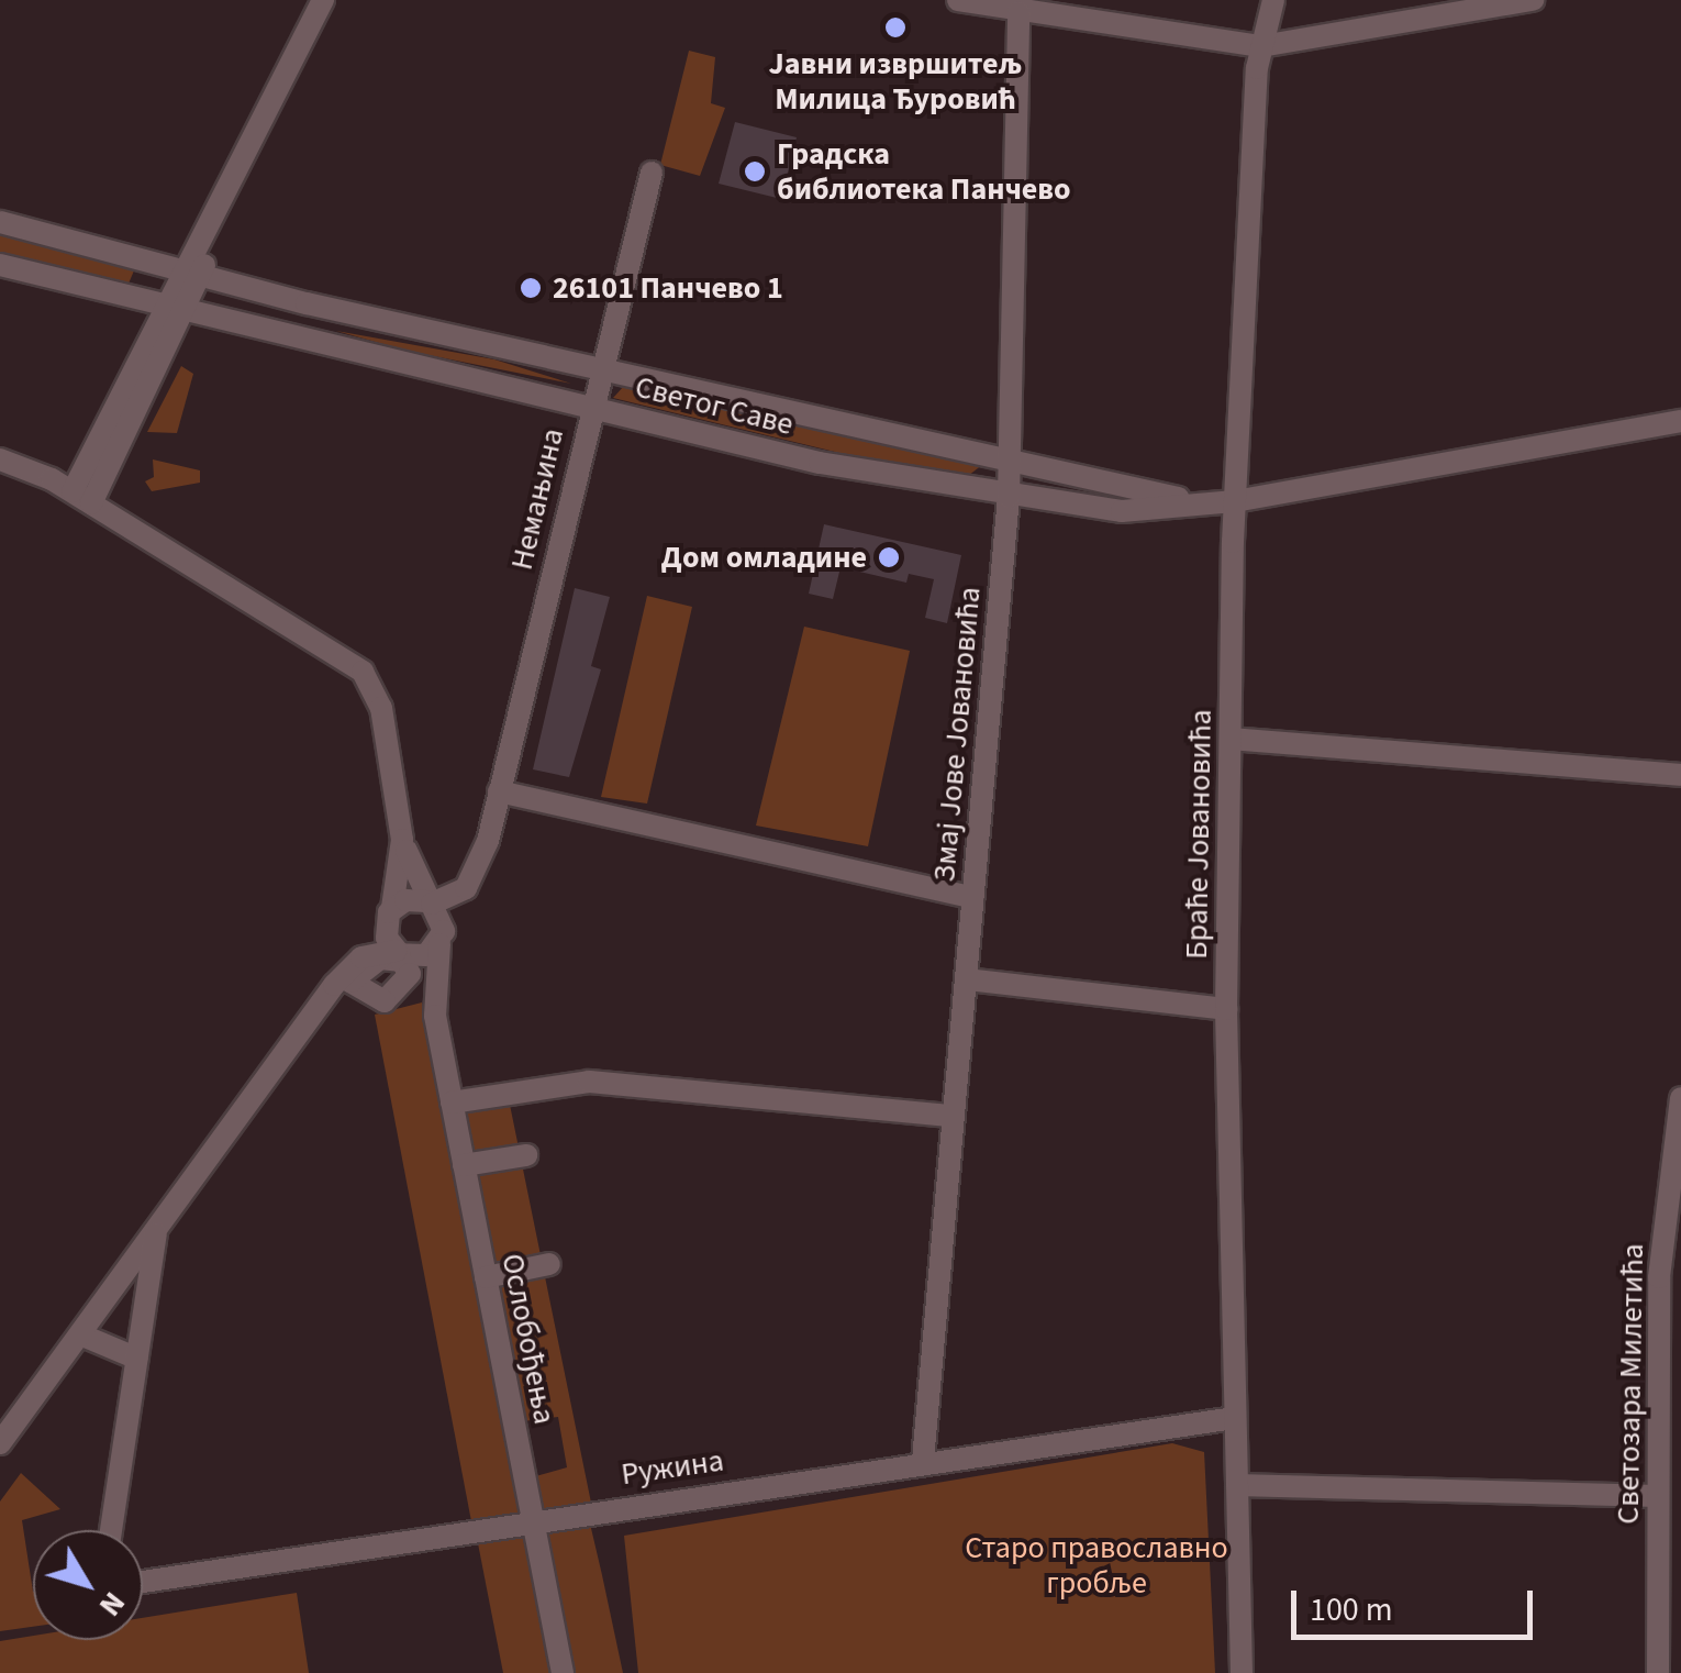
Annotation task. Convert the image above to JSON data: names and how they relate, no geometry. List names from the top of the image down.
{
  "streets": {
    "street": [
      "Светог Саве",
      "Немањина",
      "Змај Јове Јовановића",
      "Браће Јовановића",
      "Ослобођења",
      "Светозара Милетића",
      "Ружина"
    ]
  },
  "crossings": [
    ["Светог Саве", "Немањина"],
    ["Светог Саве", "Змај Јове Јовановића"],
    ["Светог Саве", "Браће Јовановића"],
    ["Змај Јове Јовановића", "Ружина"],
    ["Браће Јовановића", "Ружина"],
    ["Ослобођења", "Ружина"]
  ],
  "parks": ["Старо православно гробље"],
  "places": [
    "Јавни извршитељ Милица Ђуровић",
    "Градска библиотека Панчево",
    "26101 Панчево 1",
    "Дом омладине"
  ],
  "scale_bar": "100 m",
  "north": "bottom right"
}
